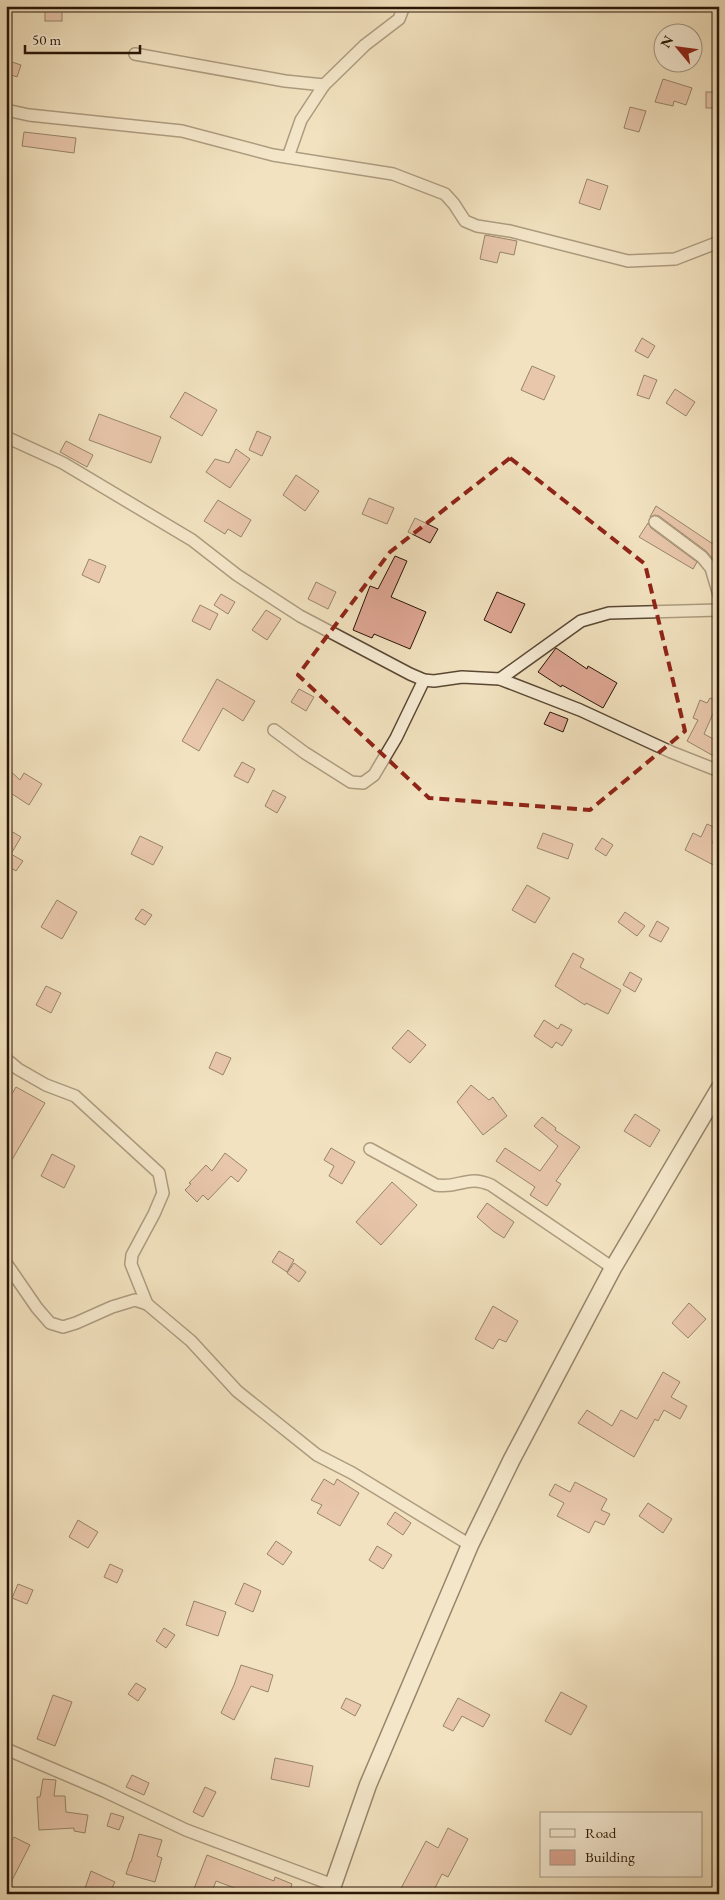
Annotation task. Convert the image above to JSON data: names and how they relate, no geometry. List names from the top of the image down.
{
  "legend": ["Road", "Building"],
  "scale_bar": "50 m",
  "north": "top left"
}
